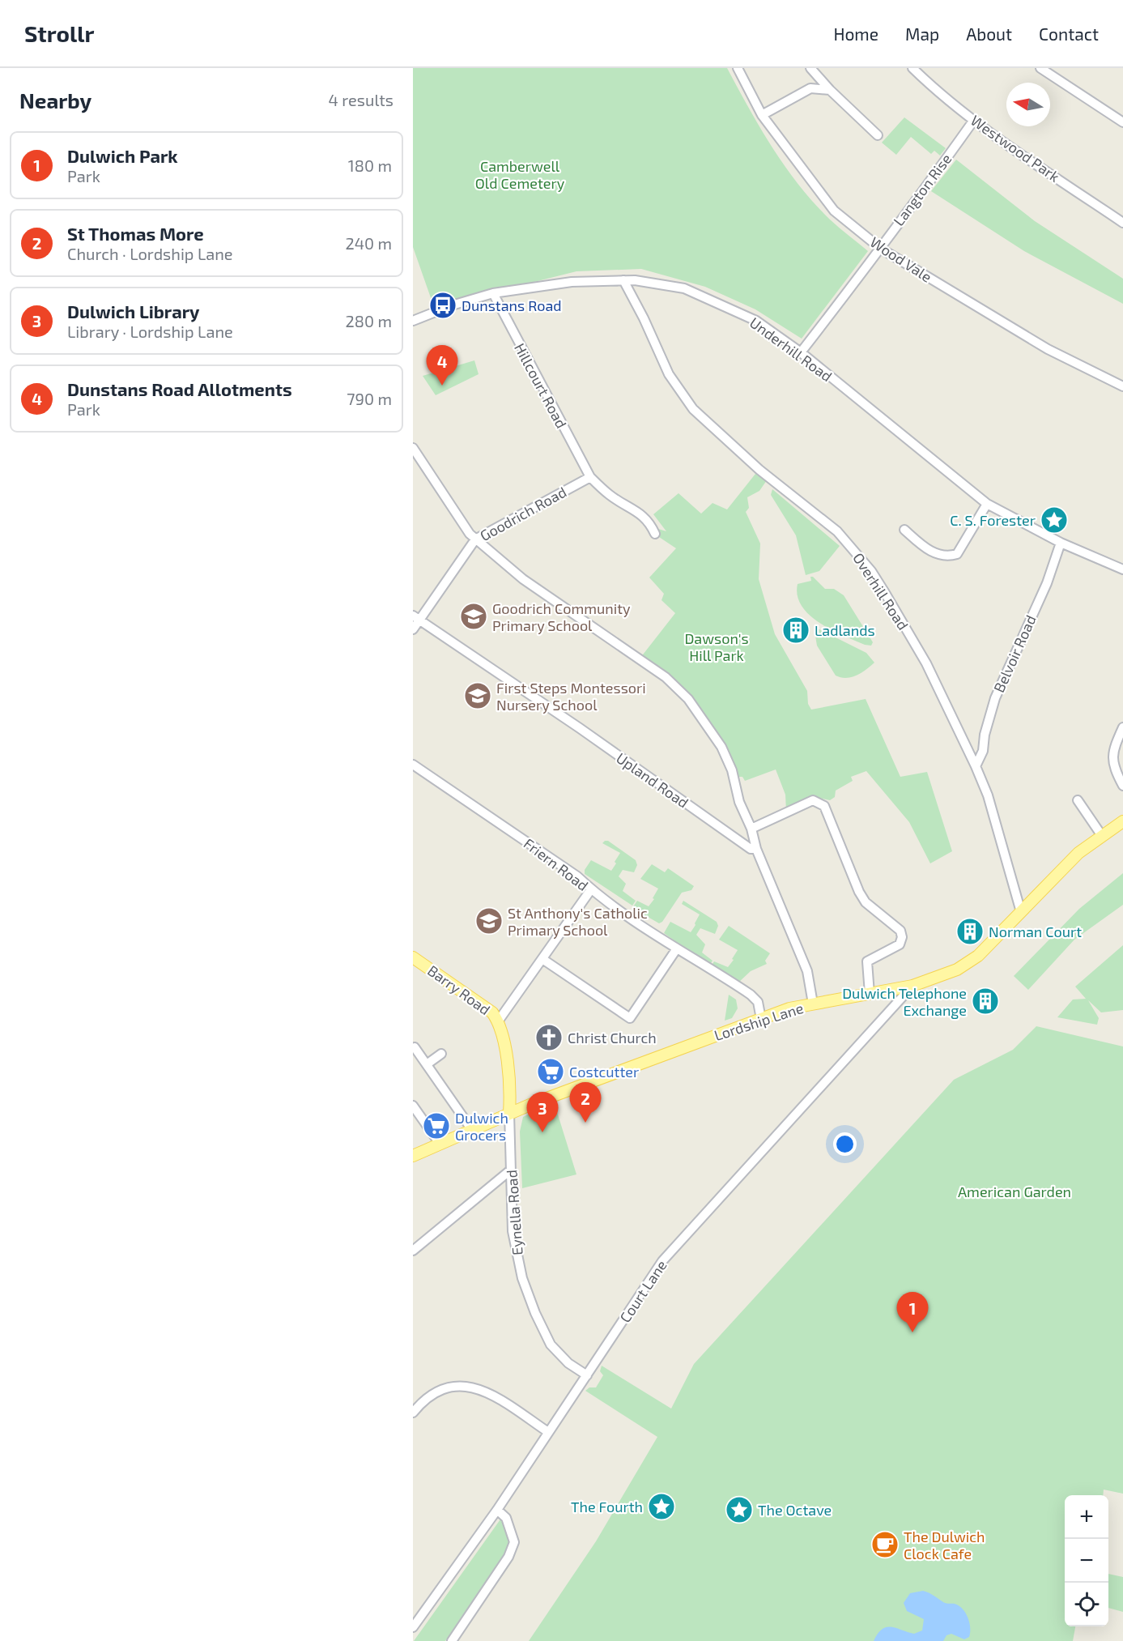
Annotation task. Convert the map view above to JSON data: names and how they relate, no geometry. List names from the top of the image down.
{
  "streets": {
    "main road": ["Barry Road", "Lordship Lane"],
    "street": [
      "Westwood Park",
      "Langton Rise",
      "Wood Vale",
      "Underhill Road",
      "Hillcourt Road",
      "Goodrich Road",
      "Overhill Road",
      "Belvoir Road",
      "Upland Road",
      "Friern Road",
      "Eynella Road",
      "Court Lane"
    ]
  },
  "crossings": [
    ["Westwood Park", "Langton Rise"],
    ["Langton Rise", "Wood Vale"],
    ["Langton Rise", "Underhill Road"],
    ["Underhill Road", "Hillcourt Road"],
    ["Underhill Road", "Overhill Road"],
    ["Underhill Road", "Belvoir Road"],
    ["Hillcourt Road", "Goodrich Road"],
    ["Goodrich Road", "Upland Road"],
    ["Overhill Road", "Belvoir Road"],
    ["Overhill Road", "Lordship Lane"],
    ["Friern Road", "Lordship Lane"],
    ["Barry Road", "Lordship Lane"],
    ["Barry Road", "Eynella Road"],
    ["Lordship Lane", "Eynella Road"],
    ["Lordship Lane", "Court Lane"],
    ["Eynella Road", "Court Lane"]
  ],
  "parks": ["Camberwell Old Cemetery", "Dawson's Hill Park", "American Garden"],
  "places": {
    "bus stop": ["Dunstans Road"],
    "place": ["C. S. Forester", "The Fourth", "The Octave"],
    "school or university": ["Goodrich Community Primary School", "First Steps Montessori Nursery School", "St Anthony's Catholic Primary School"],
    "building": ["Ladlands", "Norman Court", "Dulwich Telephone Exchange"],
    "church": ["Christ Church"],
    "supermarket": ["Costcutter", "Dulwich Grocers"],
    "cafe": ["The Dulwich Clock Cafe"]
  },
  "north": "left",
  "page": {
    "header": "Strollr",
    "nav": [
      "Home",
      "Map",
      "About",
      "Contact"
    ],
    "heading": ["Nearby", "4 results"],
    "list": [
      {
        "mark": "1",
        "name": "Dulwich Park",
        "note": "Park",
        "value": "180 m"
      },
      {
        "mark": "2",
        "name": "St Thomas More",
        "note": "Church · Lordship Lane",
        "value": "240 m"
      },
      {
        "mark": "3",
        "name": "Dulwich Library",
        "note": "Library · Lordship Lane",
        "value": "280 m"
      },
      {
        "mark": "4",
        "name": "Dunstans Road Allotments",
        "note": "Park",
        "value": "790 m"
      }
    ],
    "pins": [
      "4",
      "2",
      "3",
      "1"
    ],
    "map_buttons": ["+", "−"]
  }
}
